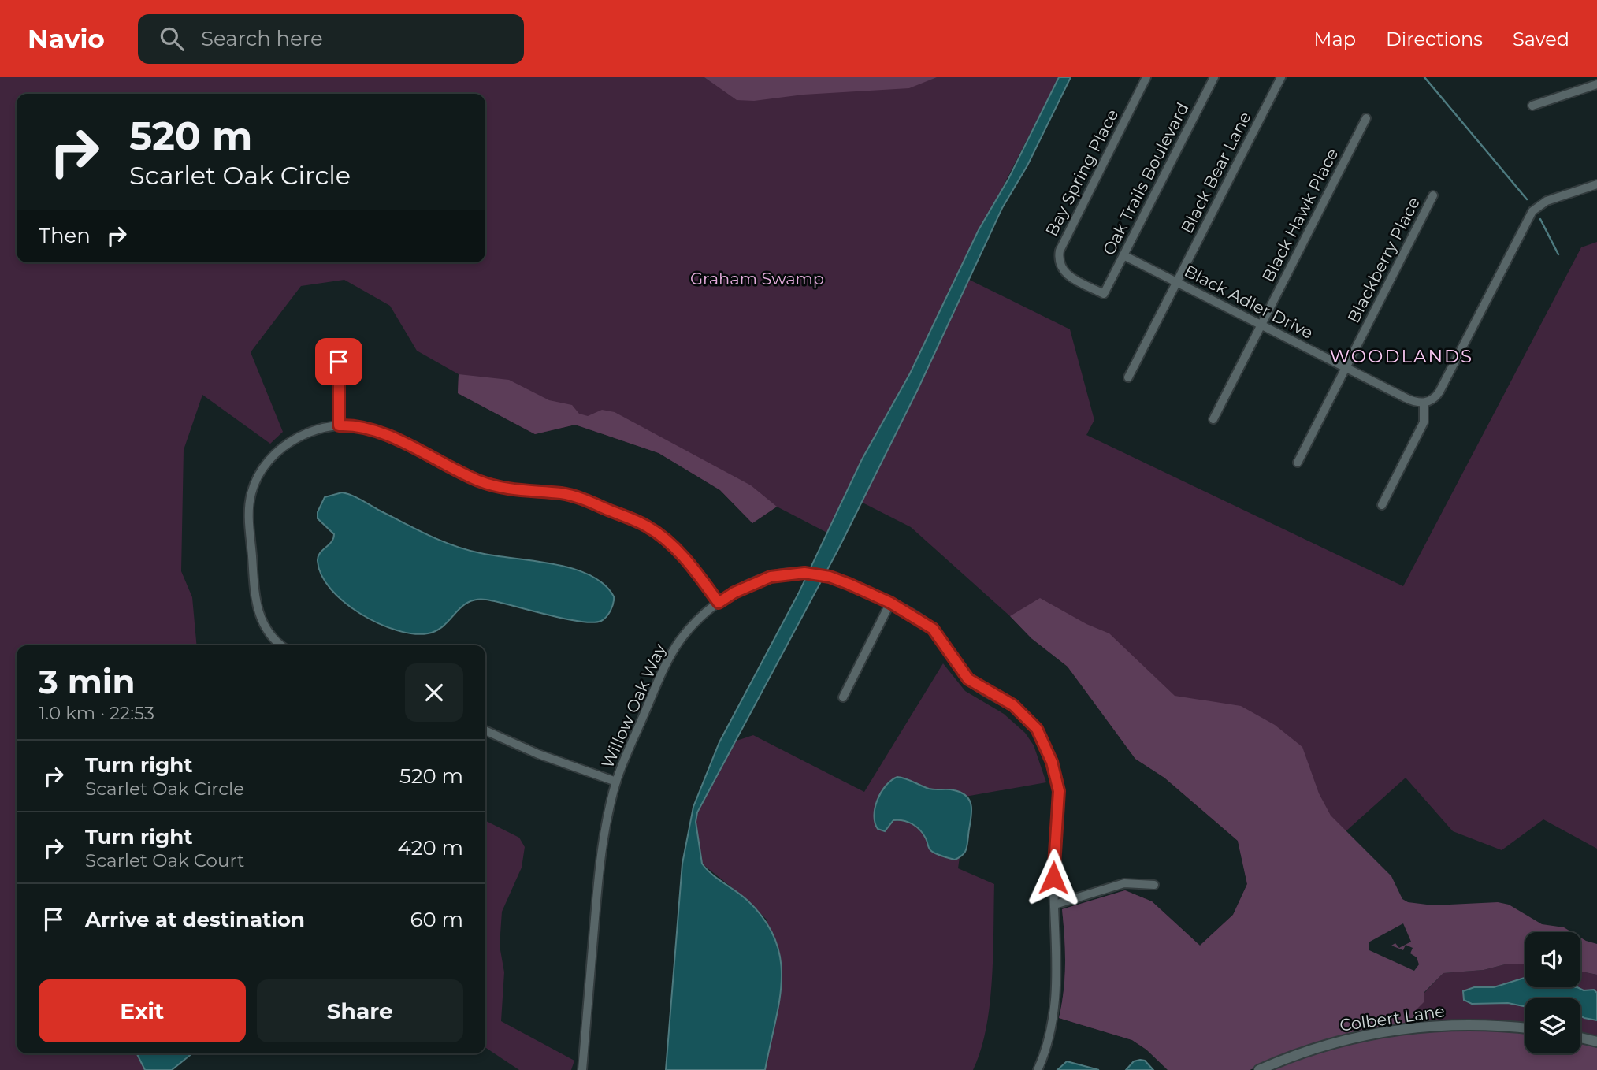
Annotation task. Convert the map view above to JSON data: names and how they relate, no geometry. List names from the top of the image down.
{
  "streets": {
    "street": [
      "Bay Spring Place",
      "Black Bear Lane",
      "Oak Trails Boulevard",
      "Black Hawk Place",
      "Blackberry Place",
      "Black Adler Drive",
      "Willow Oak Way",
      "Colbert Lane"
    ]
  },
  "crossings": [
    ["Bay Spring Place", "Oak Trails Boulevard"],
    ["Black Bear Lane", "Black Adler Drive"],
    ["Oak Trails Boulevard", "Black Adler Drive"],
    ["Black Hawk Place", "Black Adler Drive"],
    ["Blackberry Place", "Black Adler Drive"]
  ],
  "districts": ["WOODLANDS"],
  "parks": ["Graham Swamp"],
  "page": {
    "header": "Navio",
    "search": "Search here",
    "nav": ["Map", "Directions", "Saved"],
    "turn": ["520 m", "Scarlet Oak Circle"],
    "then": "Then",
    "heading": ["3 min", "1.0 km · 22:53"],
    "list": [
      {
        "name": "Turn right",
        "note": "Scarlet Oak Circle",
        "value": "520 m"
      },
      {
        "name": "Turn right",
        "note": "Scarlet Oak Court",
        "value": "420 m"
      },
      {
        "name": "Arrive at destination",
        "value": "60 m"
      }
    ],
    "buttons": ["Exit", "Share"]
  }
}
